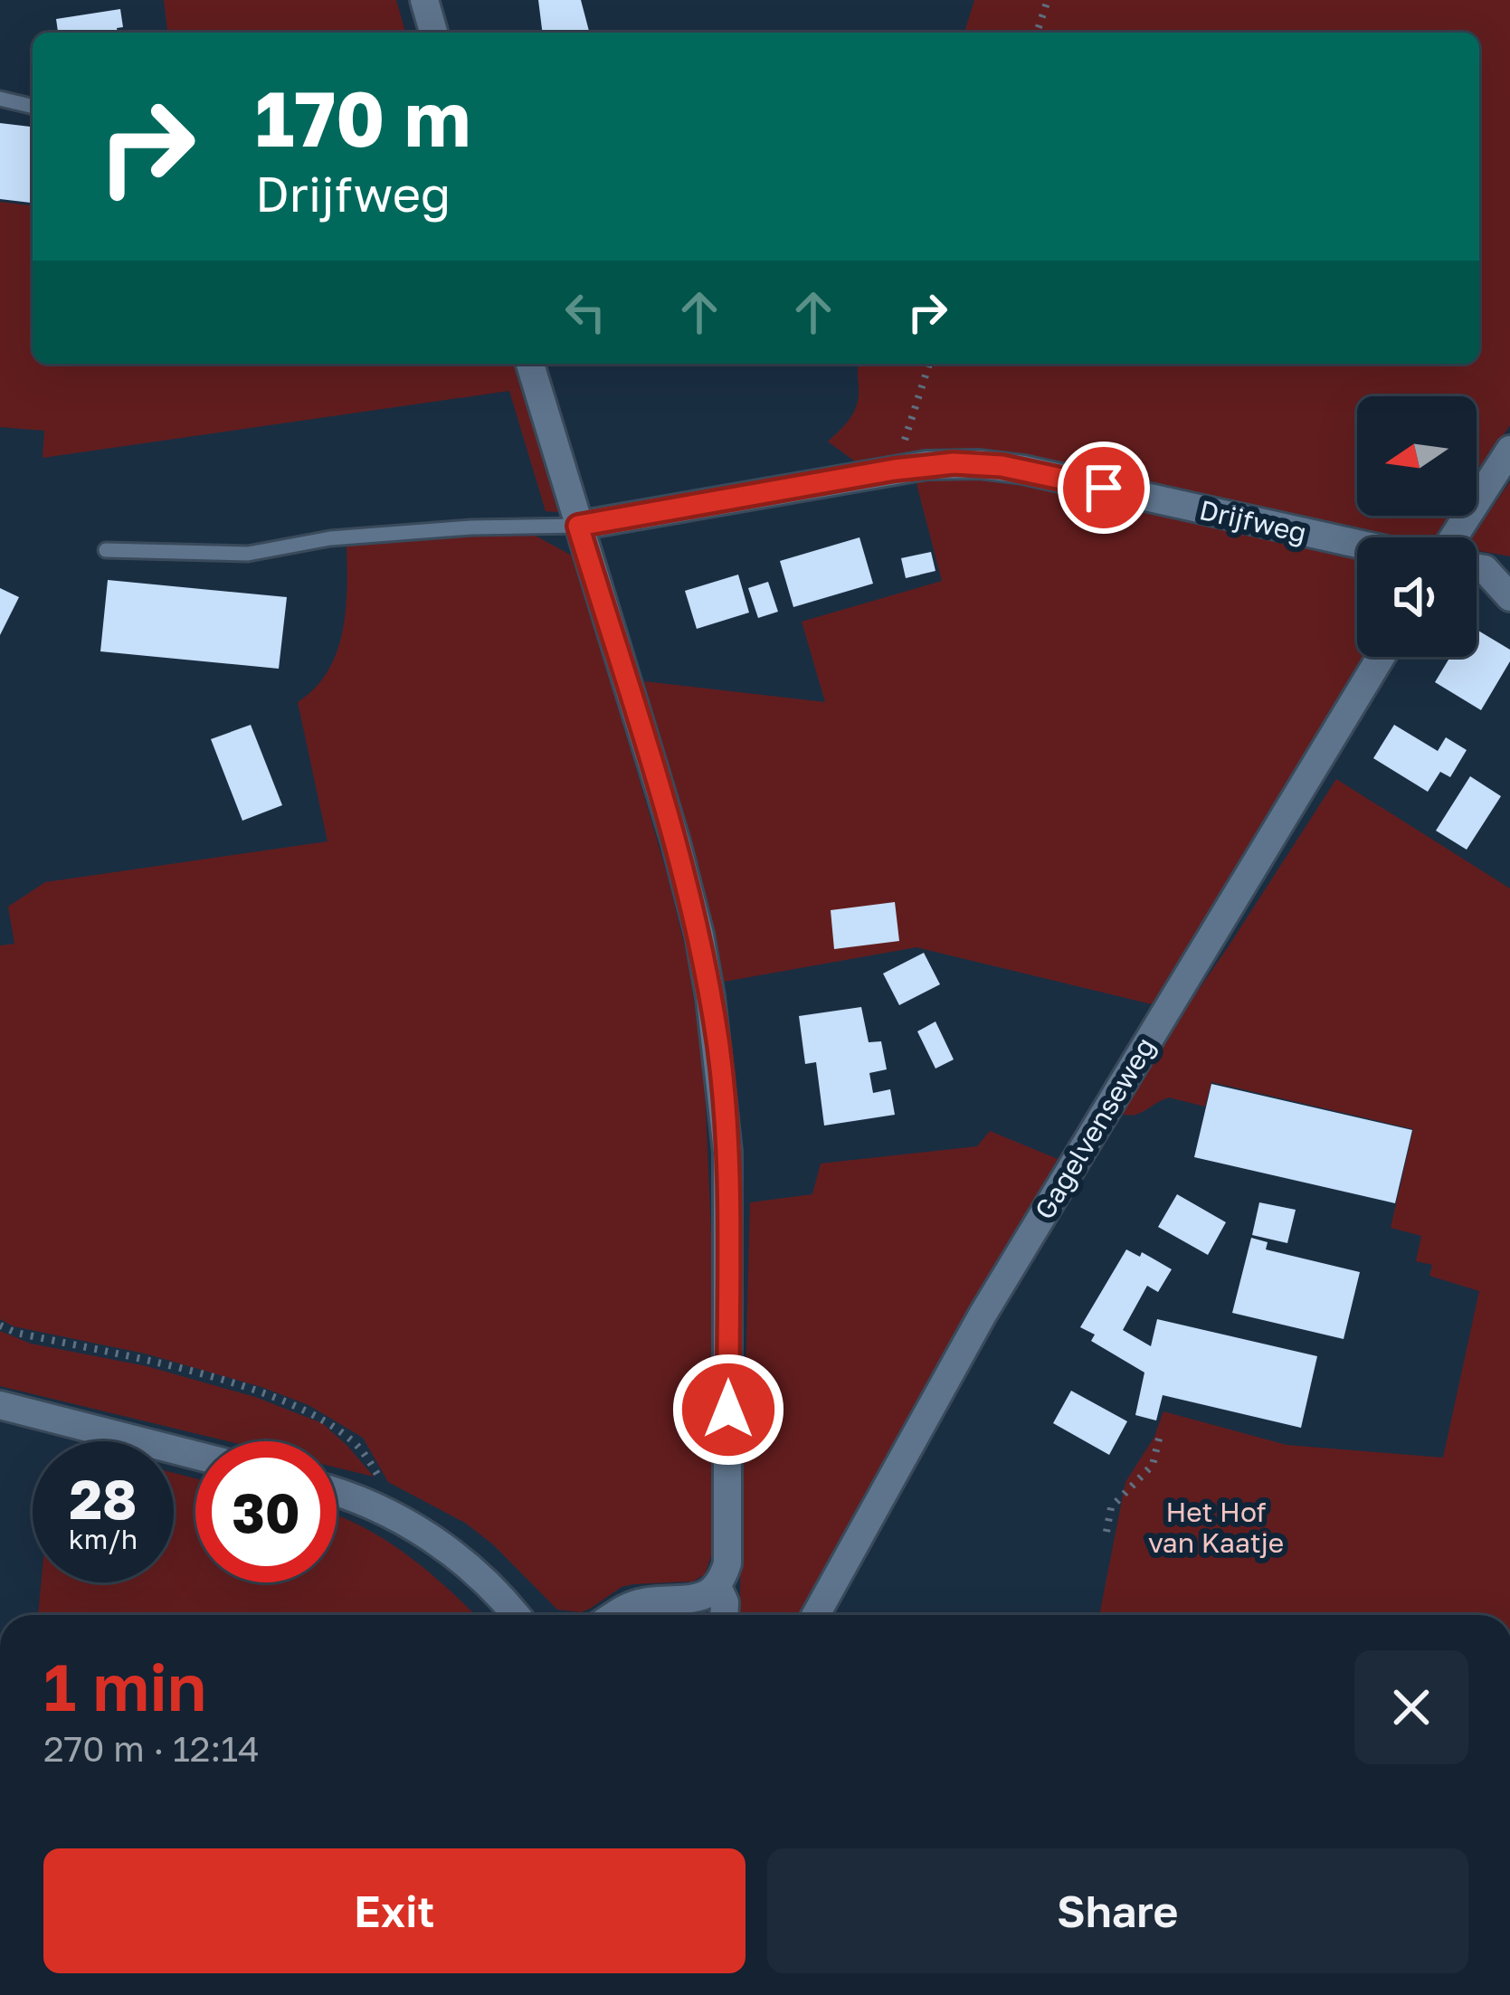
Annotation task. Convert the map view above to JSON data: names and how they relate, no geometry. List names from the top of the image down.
{
  "streets": {
    "street": ["Drijfweg", "Gagelvenseweg"]
  },
  "parks": ["Het Hof van Kaatje"],
  "north": "left",
  "page": {
    "turn": ["170 m", "Drijfweg"],
    "speed": "28 km/h",
    "limit": "30",
    "heading": ["1 min", "270 m · 12:14"],
    "buttons": ["Exit", "Share"]
  }
}
